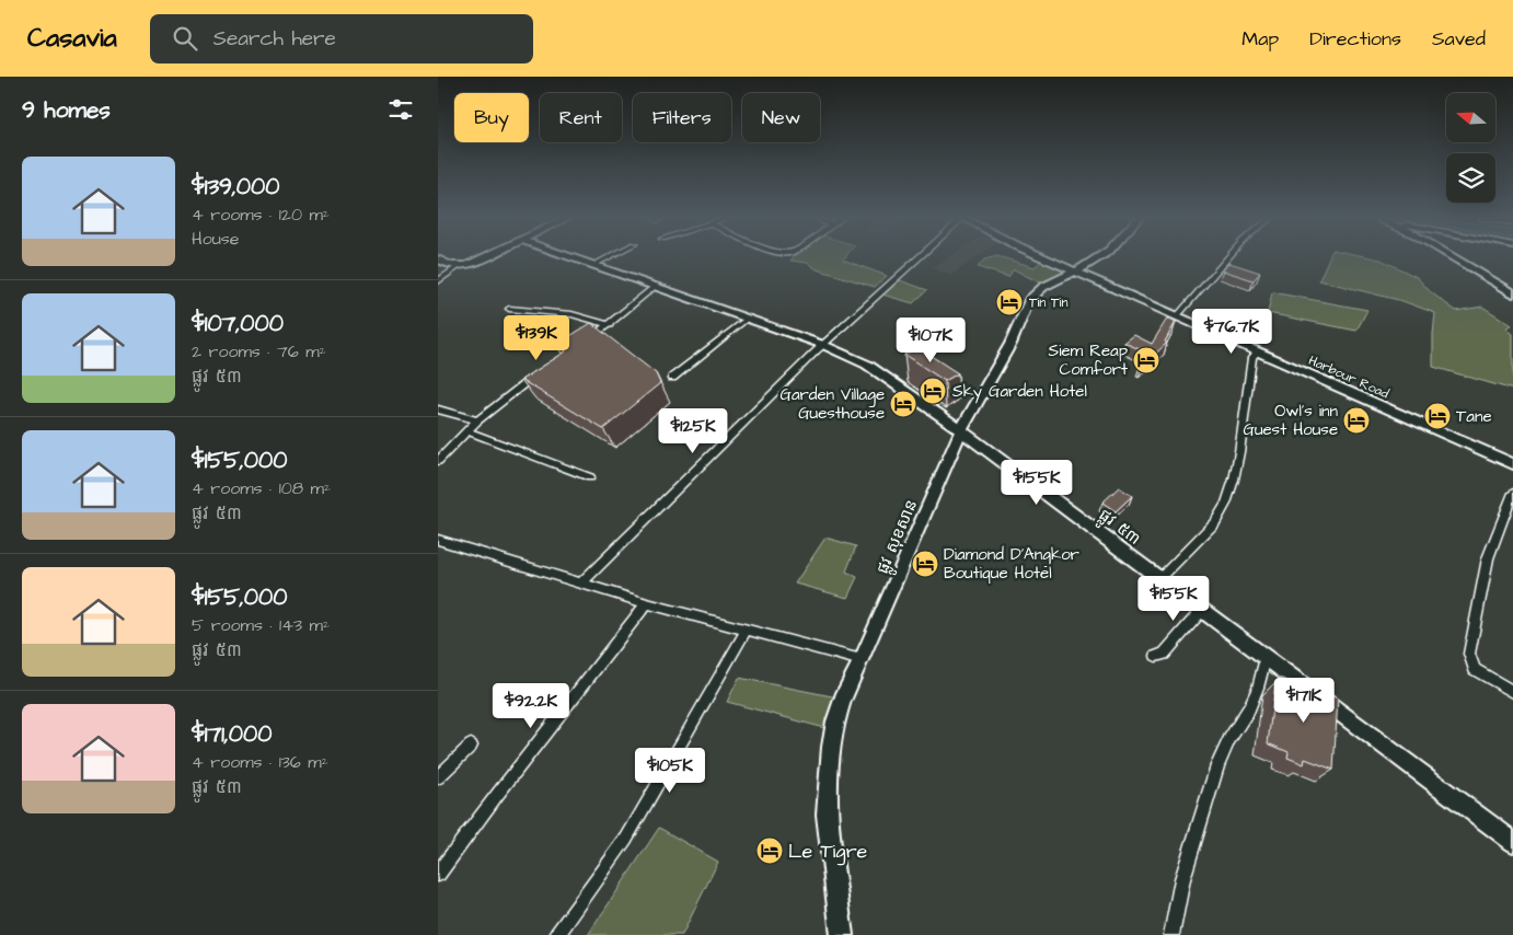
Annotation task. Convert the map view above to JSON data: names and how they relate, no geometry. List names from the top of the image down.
{
  "streets": {
    "street": ["Harbour Road", "ផ្លូវ ៥៣", "ផ្លូវ សុខសាន"]
  },
  "crossings": [
    ["Harbour Road", "ផ្លូវ សុខសាន"],
    ["ផ្លូវ ៥៣", "ផ្លូវ សុខសាន"]
  ],
  "places": {
    "hotel": [
      "Tin Tin",
      "Siem Reap Comfort",
      "Sky Garden Hotel",
      "Garden Village Guesthouse",
      "Tane",
      "Owl's inn Guest House",
      "Diamond D'Angkor Boutique Hotel",
      "Le Tigre"
    ]
  },
  "north": "left",
  "page": {
    "header": "Casavia",
    "search": "Search here",
    "nav": ["Map", "Directions", "Saved"],
    "heading": "9 homes",
    "chip": [
      "Buy",
      "Rent",
      "Filters",
      "New"
    ],
    "list": [
      {
        "name": "$139,000",
        "note": "4 rooms · 120 m² · House"
      },
      {
        "name": "$107,000",
        "note": "2 rooms · 76 m² · ផ្លូវ ៥៣"
      },
      {
        "name": "$155,000",
        "note": "4 rooms · 108 m² · ផ្លូវ ៥៣"
      },
      {
        "name": "$155,000",
        "note": "5 rooms · 143 m² · ផ្លូវ ៥៣"
      },
      {
        "name": "$171,000",
        "note": "4 rooms · 136 m² · ផ្លូវ ៥៣"
      }
    ],
    "price": [
      "$76.7K",
      "$139K",
      "$107K",
      "$125K",
      "$155K",
      "$155K",
      "$171K",
      "$92.2K",
      "$105K"
    ]
  }
}
